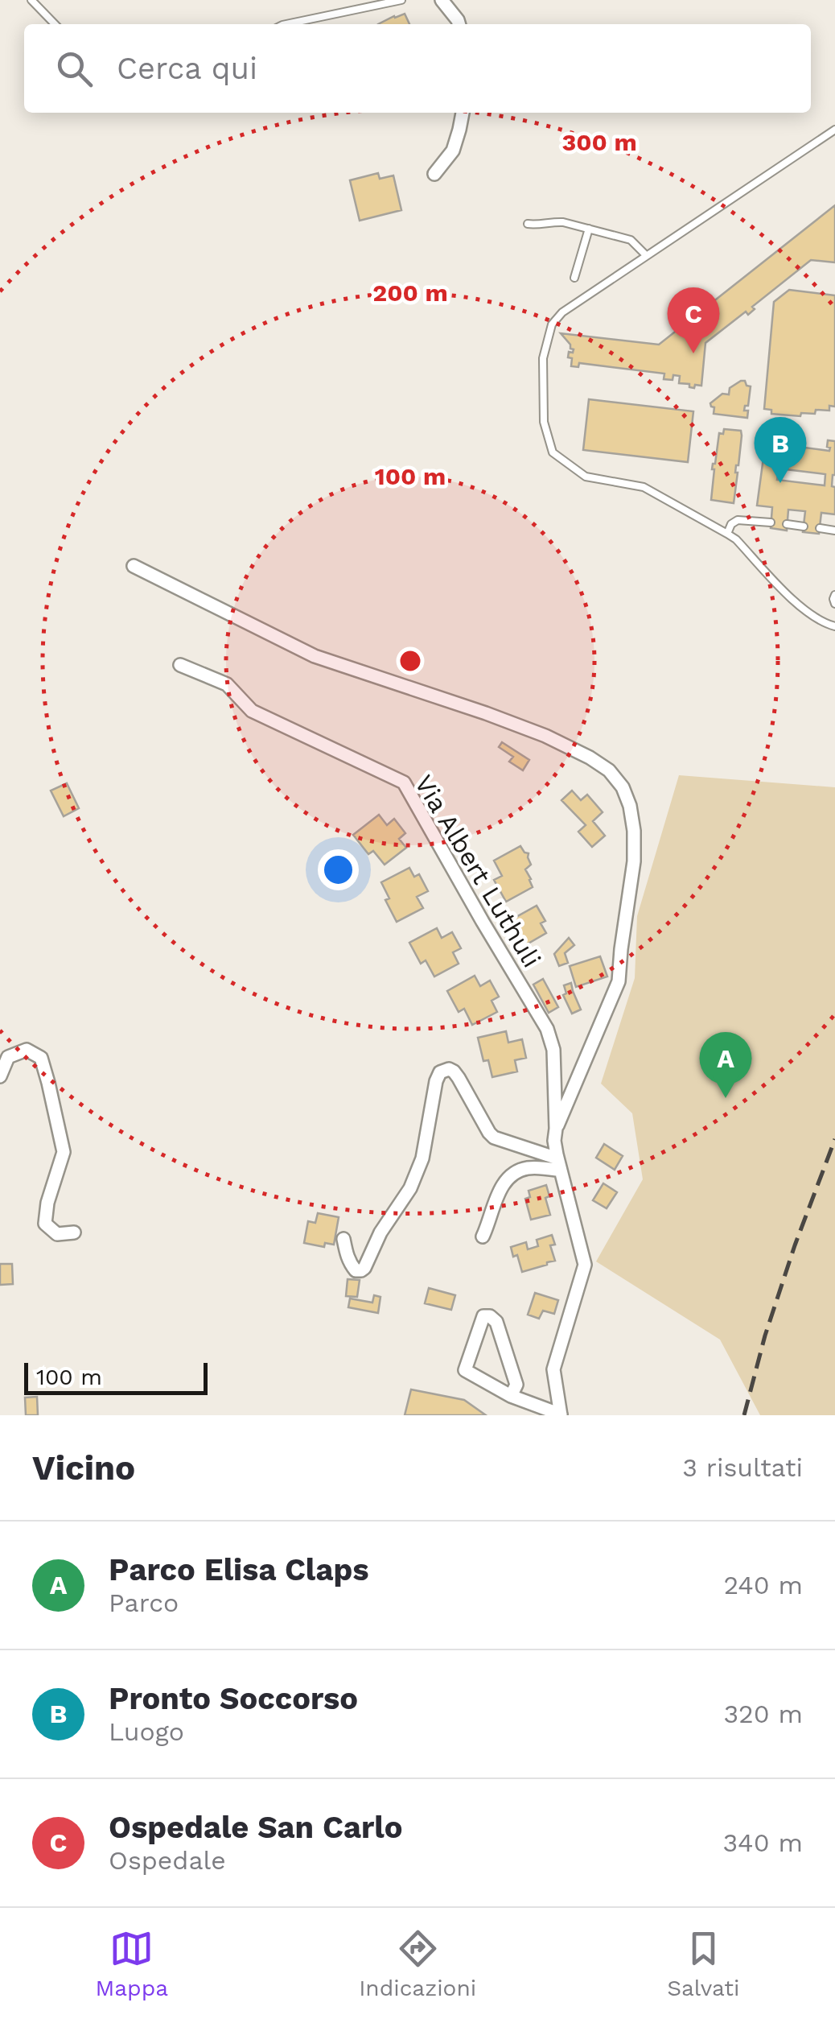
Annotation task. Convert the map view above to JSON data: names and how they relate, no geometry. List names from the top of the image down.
{
  "streets": {
    "street": ["Via Albert Luthuli"]
  },
  "scale_bar": "100 m",
  "page": {
    "search": "Cerca qui",
    "pins": ["C", "B", "A"],
    "scale": "100 m",
    "heading": ["Vicino", "3 risultati"],
    "list": [
      {
        "mark": "A",
        "name": "Parco Elisa Claps",
        "note": "Parco",
        "value": "240 m"
      },
      {
        "mark": "B",
        "name": "Pronto Soccorso",
        "note": "Luogo",
        "value": "320 m"
      },
      {
        "mark": "C",
        "name": "Ospedale San Carlo",
        "note": "Ospedale",
        "value": "340 m"
      }
    ],
    "nav": ["Mappa", "Indicazioni", "Salvati"]
  },
  "rings": ["300 m", "200 m", "100 m"]
}
